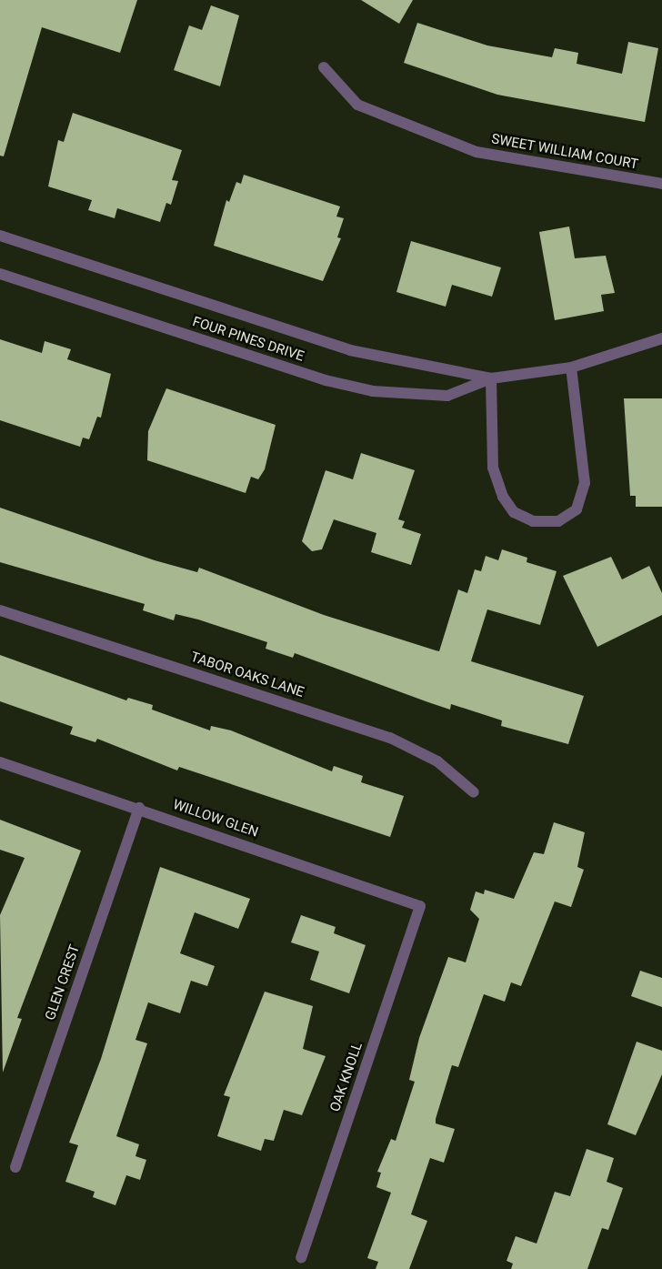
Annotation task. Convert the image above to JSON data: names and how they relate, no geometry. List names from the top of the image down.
{
  "streets": {
    "street": [
      "SWEET WILLIAM COURT",
      "FOUR PINES DRIVE",
      "TABOR OAKS LANE",
      "WILLOW GLEN",
      "GLEN CREST",
      "OAK KNOLL"
    ]
  },
  "crossings": [
    ["WILLOW GLEN", "GLEN CREST"],
    ["WILLOW GLEN", "OAK KNOLL"]
  ]
}
